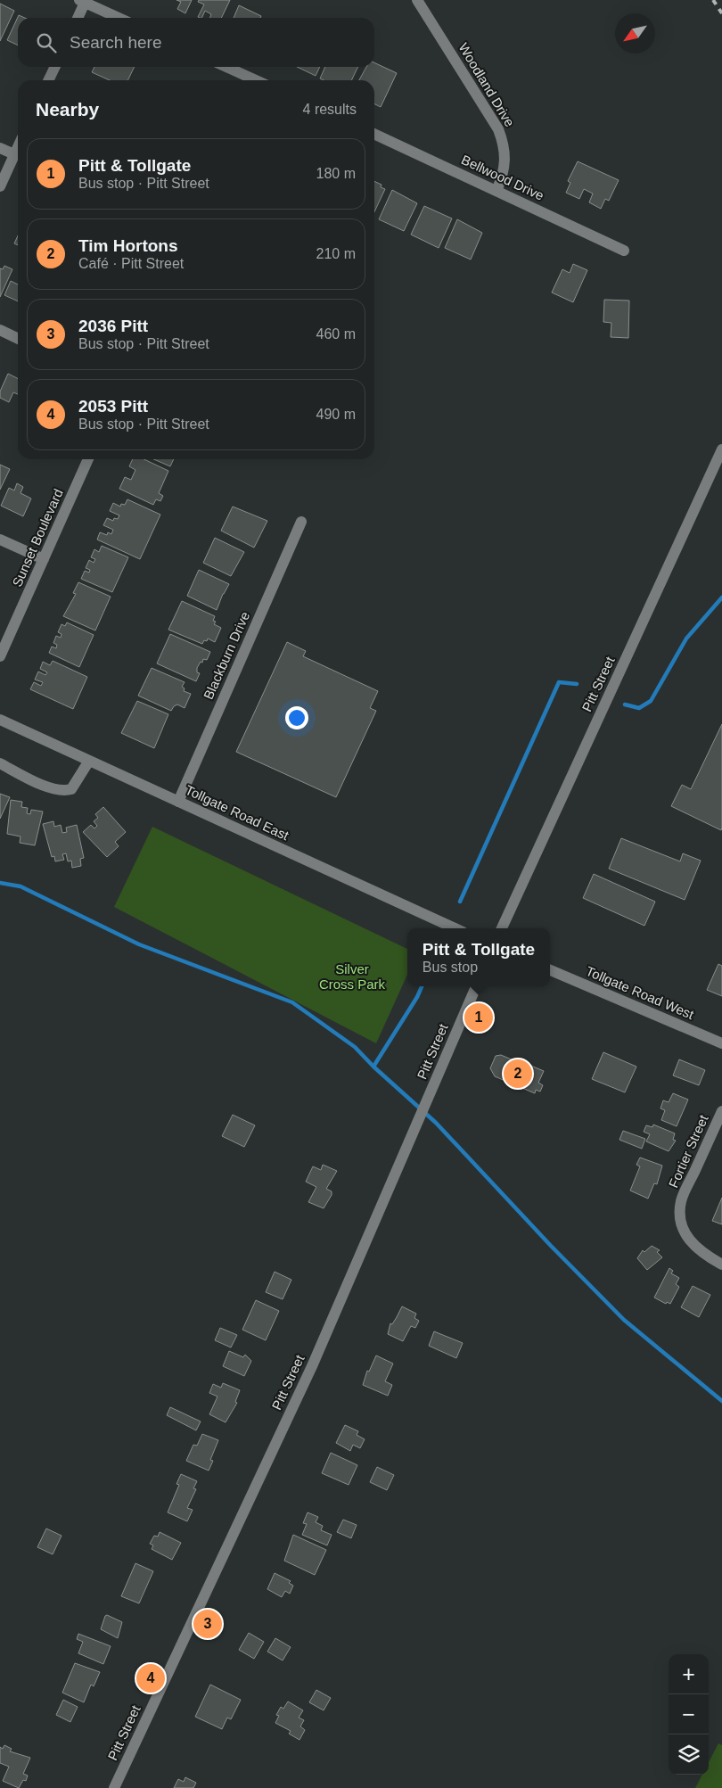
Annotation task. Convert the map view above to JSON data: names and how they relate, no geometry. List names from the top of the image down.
{
  "streets": {
    "street": [
      "Woodland Drive",
      "Bellwood Drive",
      "Sunset Boulevard",
      "Blackburn Drive",
      "Pitt Street",
      "Tollgate Road East",
      "Tollgate Road West",
      "Fortier Street"
    ]
  },
  "crossings": [
    ["Woodland Drive", "Bellwood Drive"],
    ["Blackburn Drive", "Tollgate Road East"]
  ],
  "parks": ["Silver Cross Park"],
  "north": "bottom left",
  "page": {
    "search": "Search here",
    "heading": ["Nearby", "4 results"],
    "list": [
      {
        "mark": "1",
        "name": "Pitt & Tollgate",
        "note": "Bus stop · Pitt Street",
        "value": "180 m"
      },
      {
        "mark": "2",
        "name": "Tim Hortons",
        "note": "Café · Pitt Street",
        "value": "210 m"
      },
      {
        "mark": "3",
        "name": "2036 Pitt",
        "note": "Bus stop · Pitt Street",
        "value": "460 m"
      },
      {
        "mark": "4",
        "name": "2053 Pitt",
        "note": "Bus stop · Pitt Street",
        "value": "490 m"
      }
    ],
    "popup": ["Pitt & Tollgate", "Bus stop"],
    "pins": [
      "1",
      "2",
      "3",
      "4"
    ],
    "map_buttons": ["+", "−"]
  }
}
